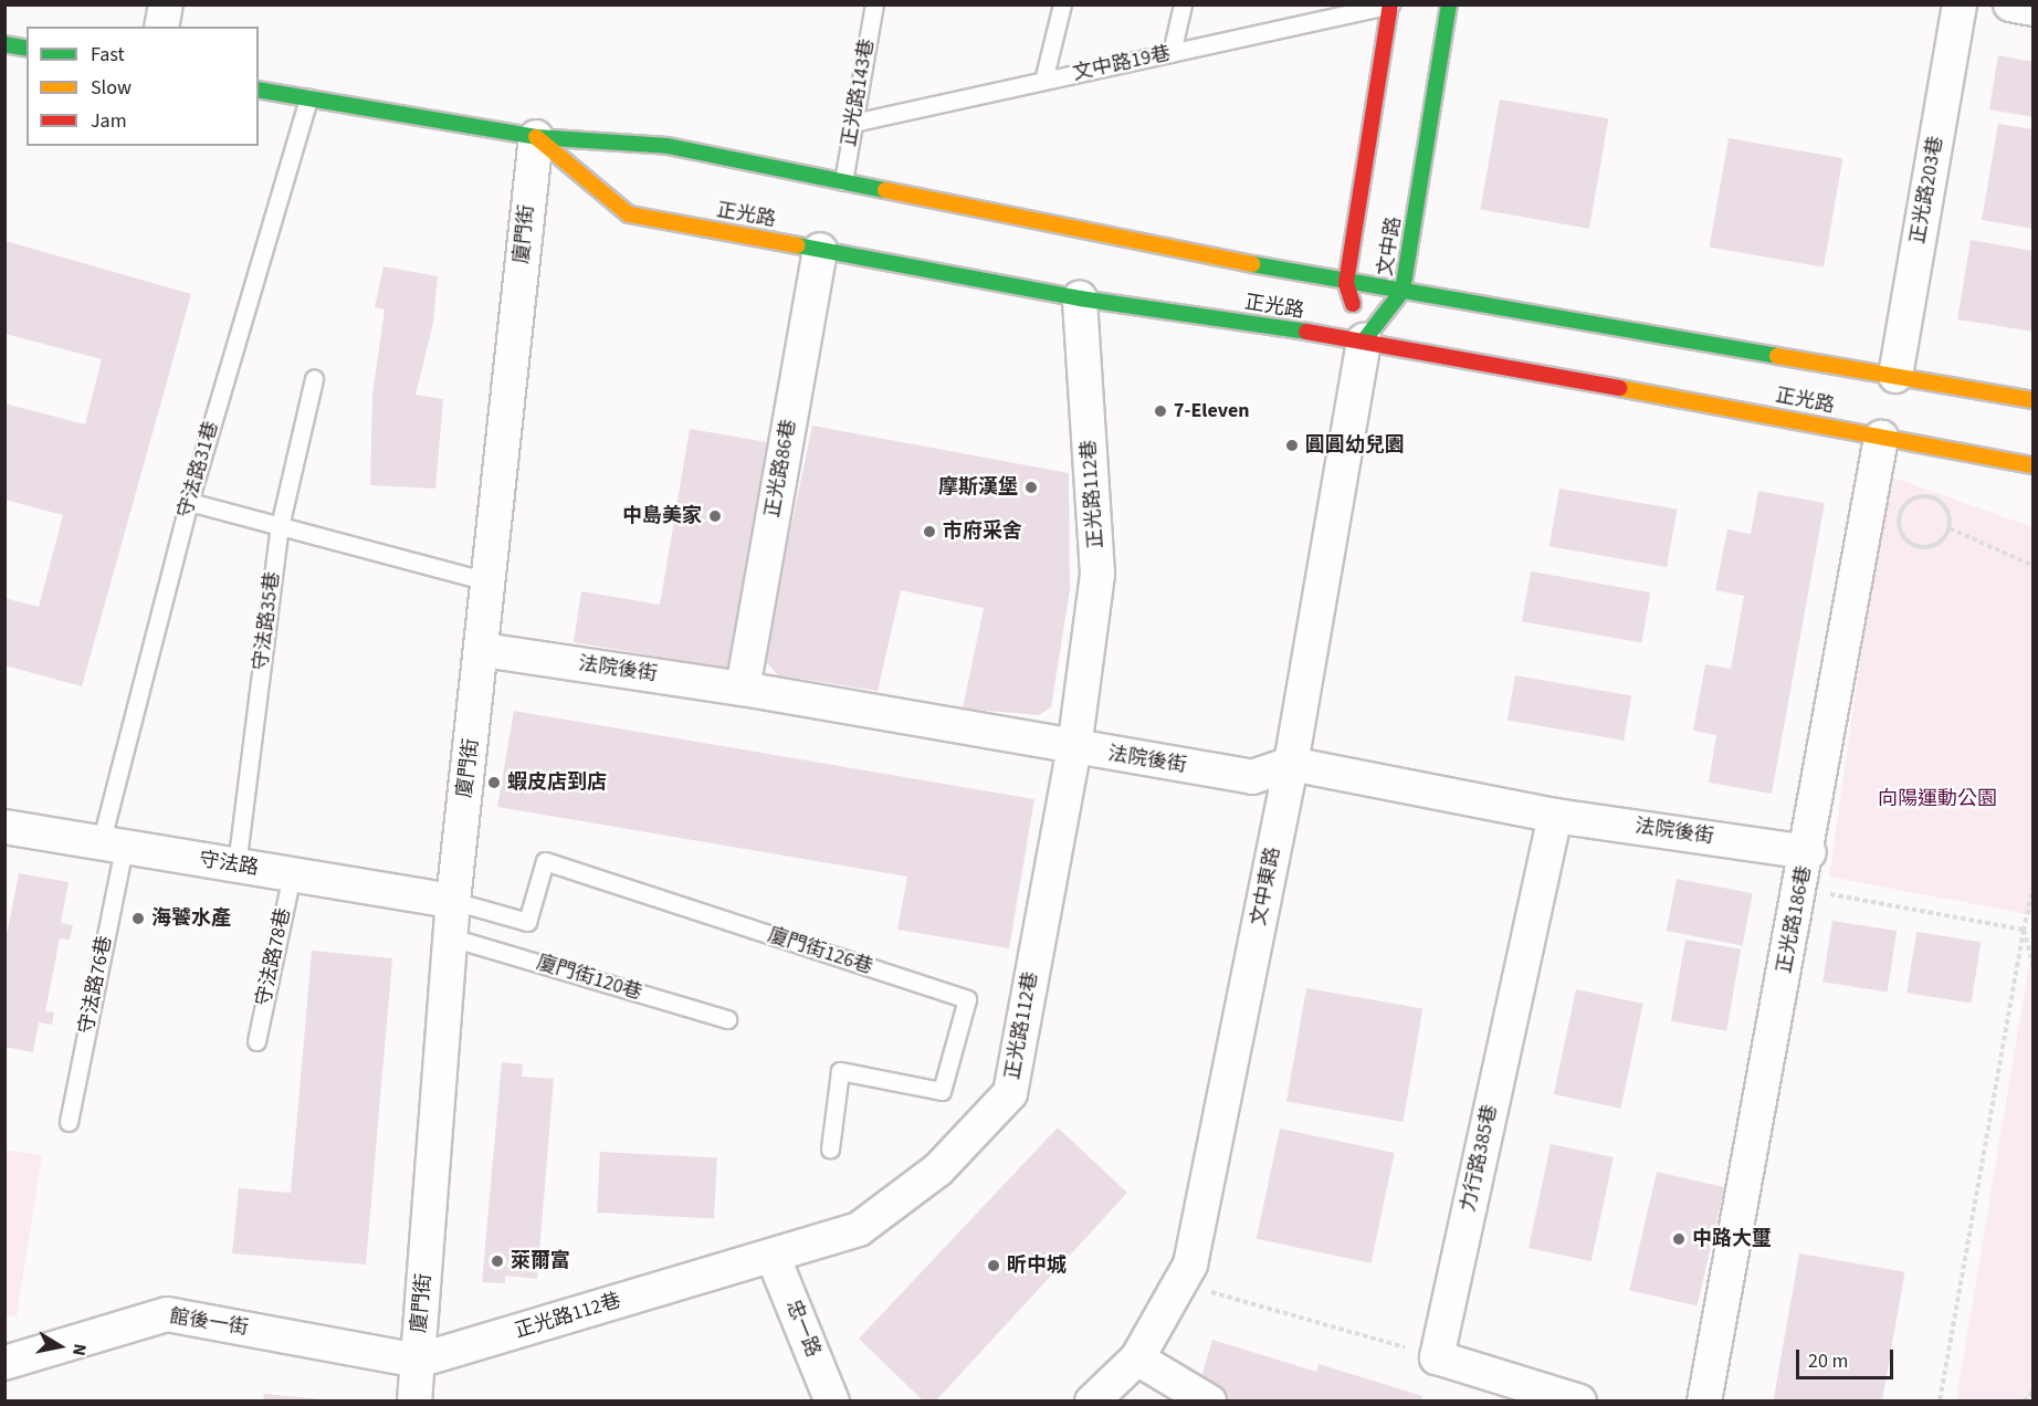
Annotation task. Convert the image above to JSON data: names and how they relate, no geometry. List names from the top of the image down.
{
  "streets": {
    "street": [
      "正光路203巷",
      "正光路",
      "廈門街",
      "文中路",
      "正光路86巷",
      "正光路112巷",
      "法院後街",
      "守法路",
      "文中東路",
      "正光路186巷",
      "力行路385巷",
      "館後一街",
      "忠一路"
    ],
    "lane": [
      "文中路19巷",
      "正光路143巷",
      "守法路31巷",
      "守法路35巷",
      "廈門街126巷",
      "守法路78巷",
      "廈門街120巷",
      "守法路76巷"
    ]
  },
  "crossings": [
    ["文中路19巷", "正光路143巷"],
    ["文中路19巷", "文中路"],
    ["正光路143巷", "正光路"],
    ["正光路203巷", "正光路"],
    ["正光路", "廈門街"],
    ["正光路", "文中路"],
    ["正光路", "正光路86巷"],
    ["正光路", "守法路31巷"],
    ["正光路", "正光路112巷"],
    ["正光路", "文中東路"],
    ["正光路", "正光路186巷"],
    ["廈門街", "正光路112巷"],
    ["廈門街", "法院後街"],
    ["廈門街", "守法路"],
    ["廈門街", "廈門街126巷"],
    ["廈門街", "廈門街120巷"],
    ["廈門街", "館後一街"],
    ["文中路", "文中東路"],
    ["正光路86巷", "法院後街"],
    ["守法路31巷", "守法路"],
    ["守法路31巷", "守法路76巷"],
    ["正光路112巷", "法院後街"],
    ["正光路112巷", "館後一街"],
    ["正光路112巷", "忠一路"],
    ["守法路35巷", "守法路"],
    ["法院後街", "文中東路"],
    ["法院後街", "正光路186巷"],
    ["法院後街", "力行路385巷"],
    ["守法路", "廈門街126巷"],
    ["守法路", "守法路78巷"],
    ["守法路", "守法路76巷"]
  ],
  "parks": ["向陽運動公園"],
  "places": [
    "7-Eleven",
    "圓圓幼兒園",
    "摩斯漢堡",
    "中島美家",
    "市府采舍",
    "蝦皮店到店",
    "海饕水產",
    "中路大璽",
    "萊爾富",
    "昕中城"
  ],
  "legend": ["Fast", "Slow", "Jam"],
  "scale_bar": "20 m",
  "north": "right"
}
